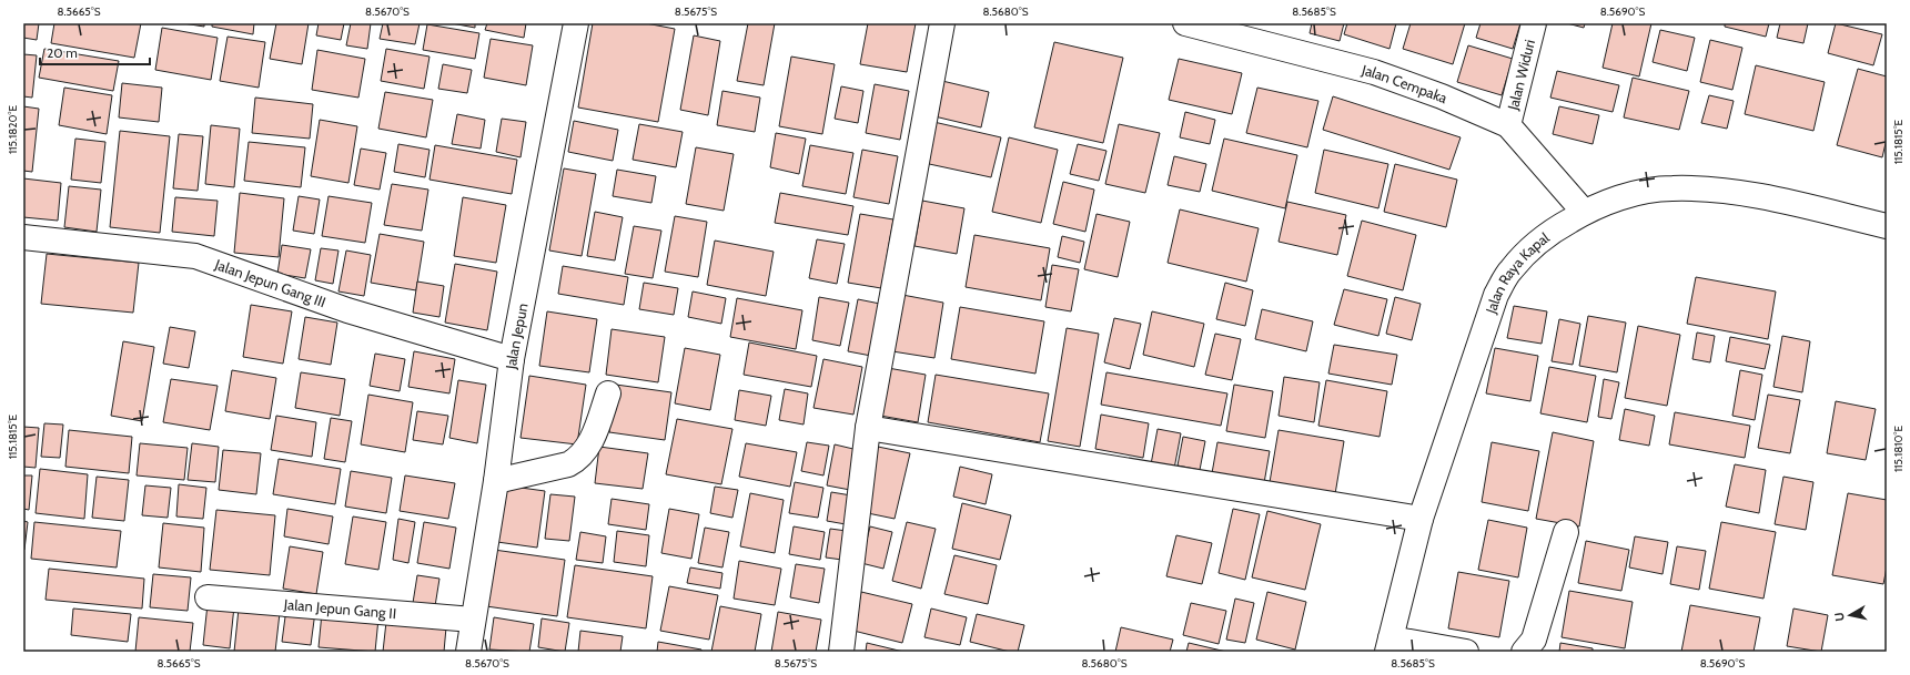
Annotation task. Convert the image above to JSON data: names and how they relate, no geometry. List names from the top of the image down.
{
  "streets": {
    "main road": [
      "Jalan Widuri",
      "Jalan Cempaka",
      "Jalan Raya Kapal",
      "Jalan Jepun Gang III",
      "Jalan Jepun",
      "Jalan Jepun Gang II"
    ]
  },
  "crossings": [
    ["Jalan Widuri", "Jalan Cempaka"],
    ["Jalan Cempaka", "Jalan Raya Kapal"],
    ["Jalan Jepun Gang III", "Jalan Jepun"],
    ["Jalan Jepun", "Jalan Jepun Gang II"]
  ],
  "scale_bar": "20 m",
  "north": "left",
  "coordinates": [
    "8.5665°S",
    "8.5670°S",
    "8.5675°S",
    "8.5680°S",
    "8.5685°S",
    "8.5690°S",
    "115.1820°E",
    "115.1815°E",
    "115.1810°E"
  ]
}
